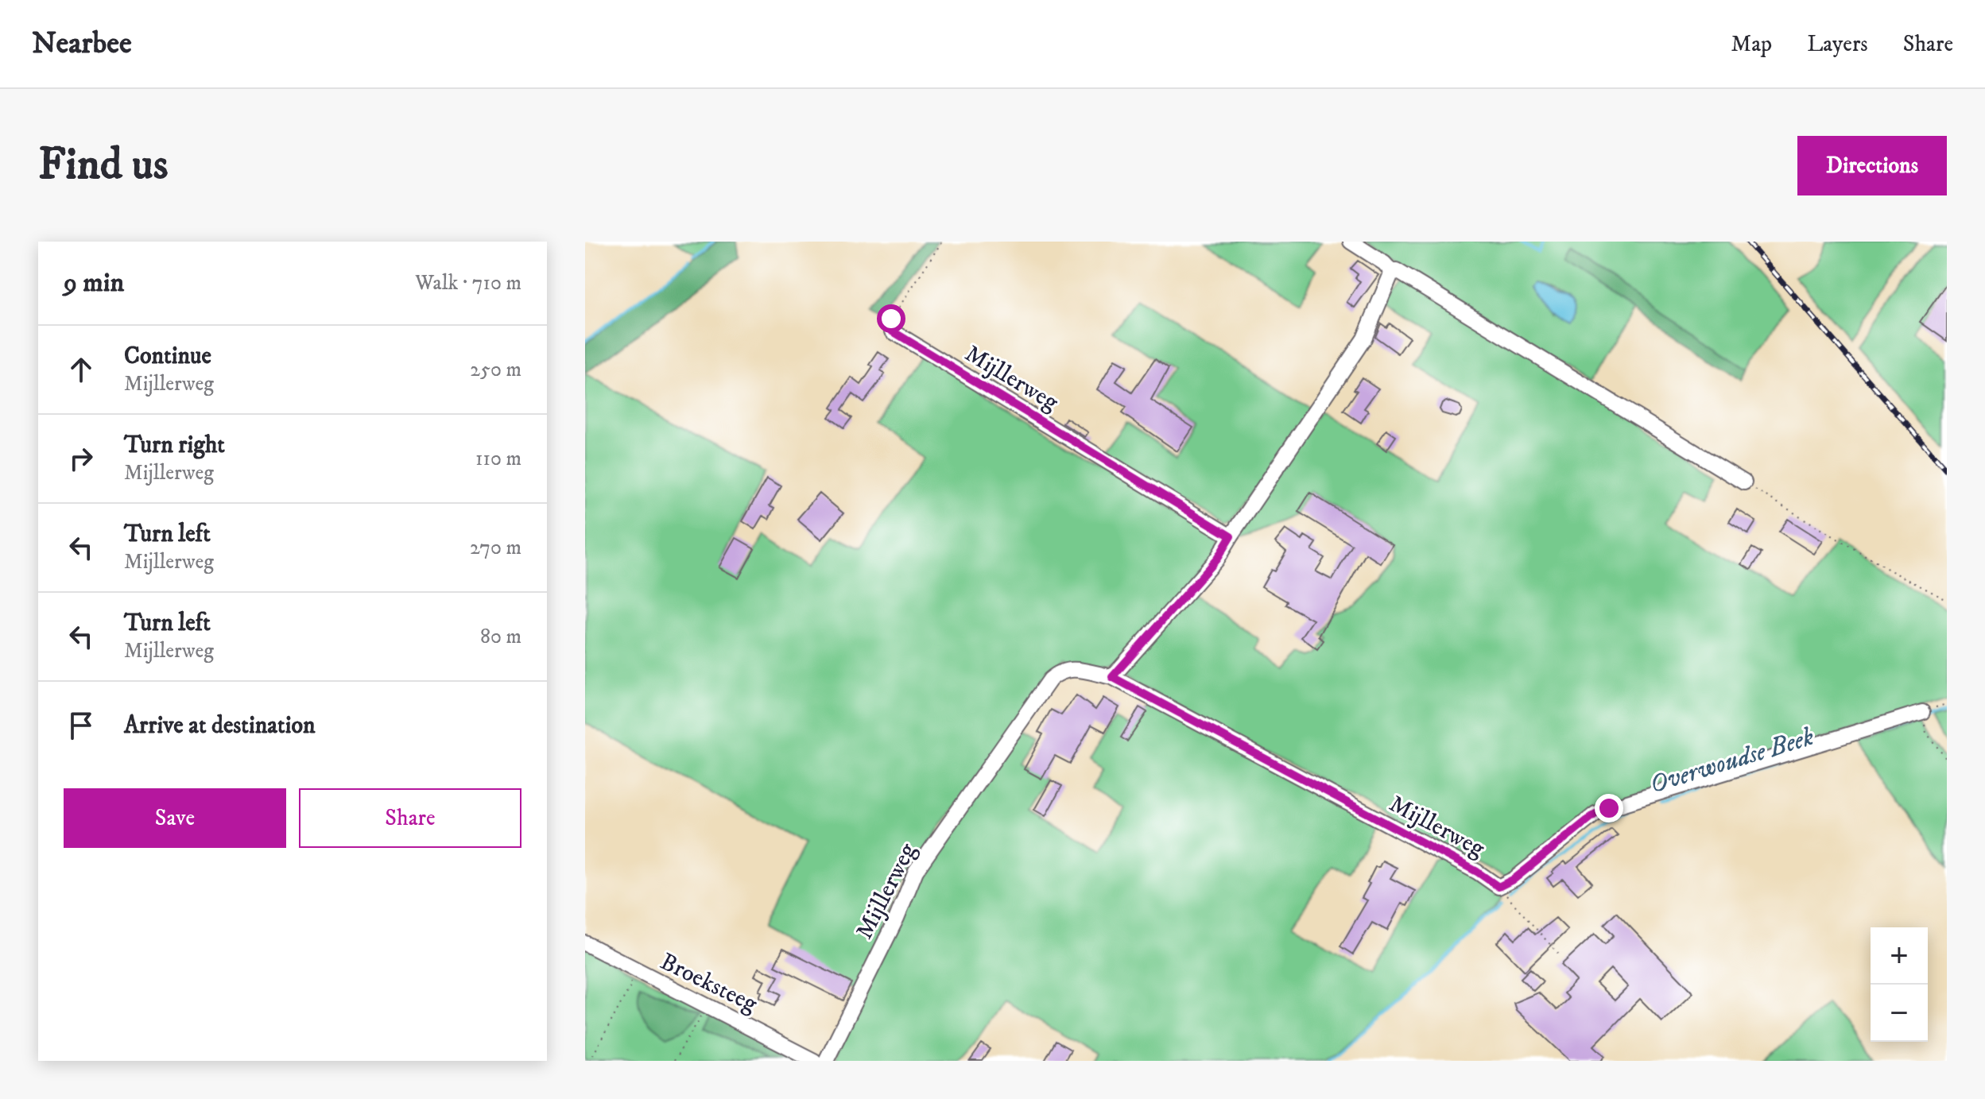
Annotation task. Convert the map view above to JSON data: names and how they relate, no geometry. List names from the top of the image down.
{
  "streets": {
    "street": ["Mijllerweg", "Broeksteeg"]
  },
  "water": ["Overwoudse Beek"],
  "page": {
    "header": "Nearbee",
    "nav": ["Map", "Layers", "Share"],
    "buttons": [
      "Directions",
      ["Save", "Share"]
    ],
    "title": "Find us",
    "heading": ["9 min", "Walk · 710 m"],
    "list": [
      ["Continue", "Mijllerweg", "250 m"],
      ["Turn right", "Mijllerweg", "110 m"],
      ["Turn left", "Mijllerweg", "270 m"],
      ["Turn left", "Mijllerweg", "80 m"],
      "Arrive at destination"
    ],
    "map_buttons": ["+", "−"]
  }
}
